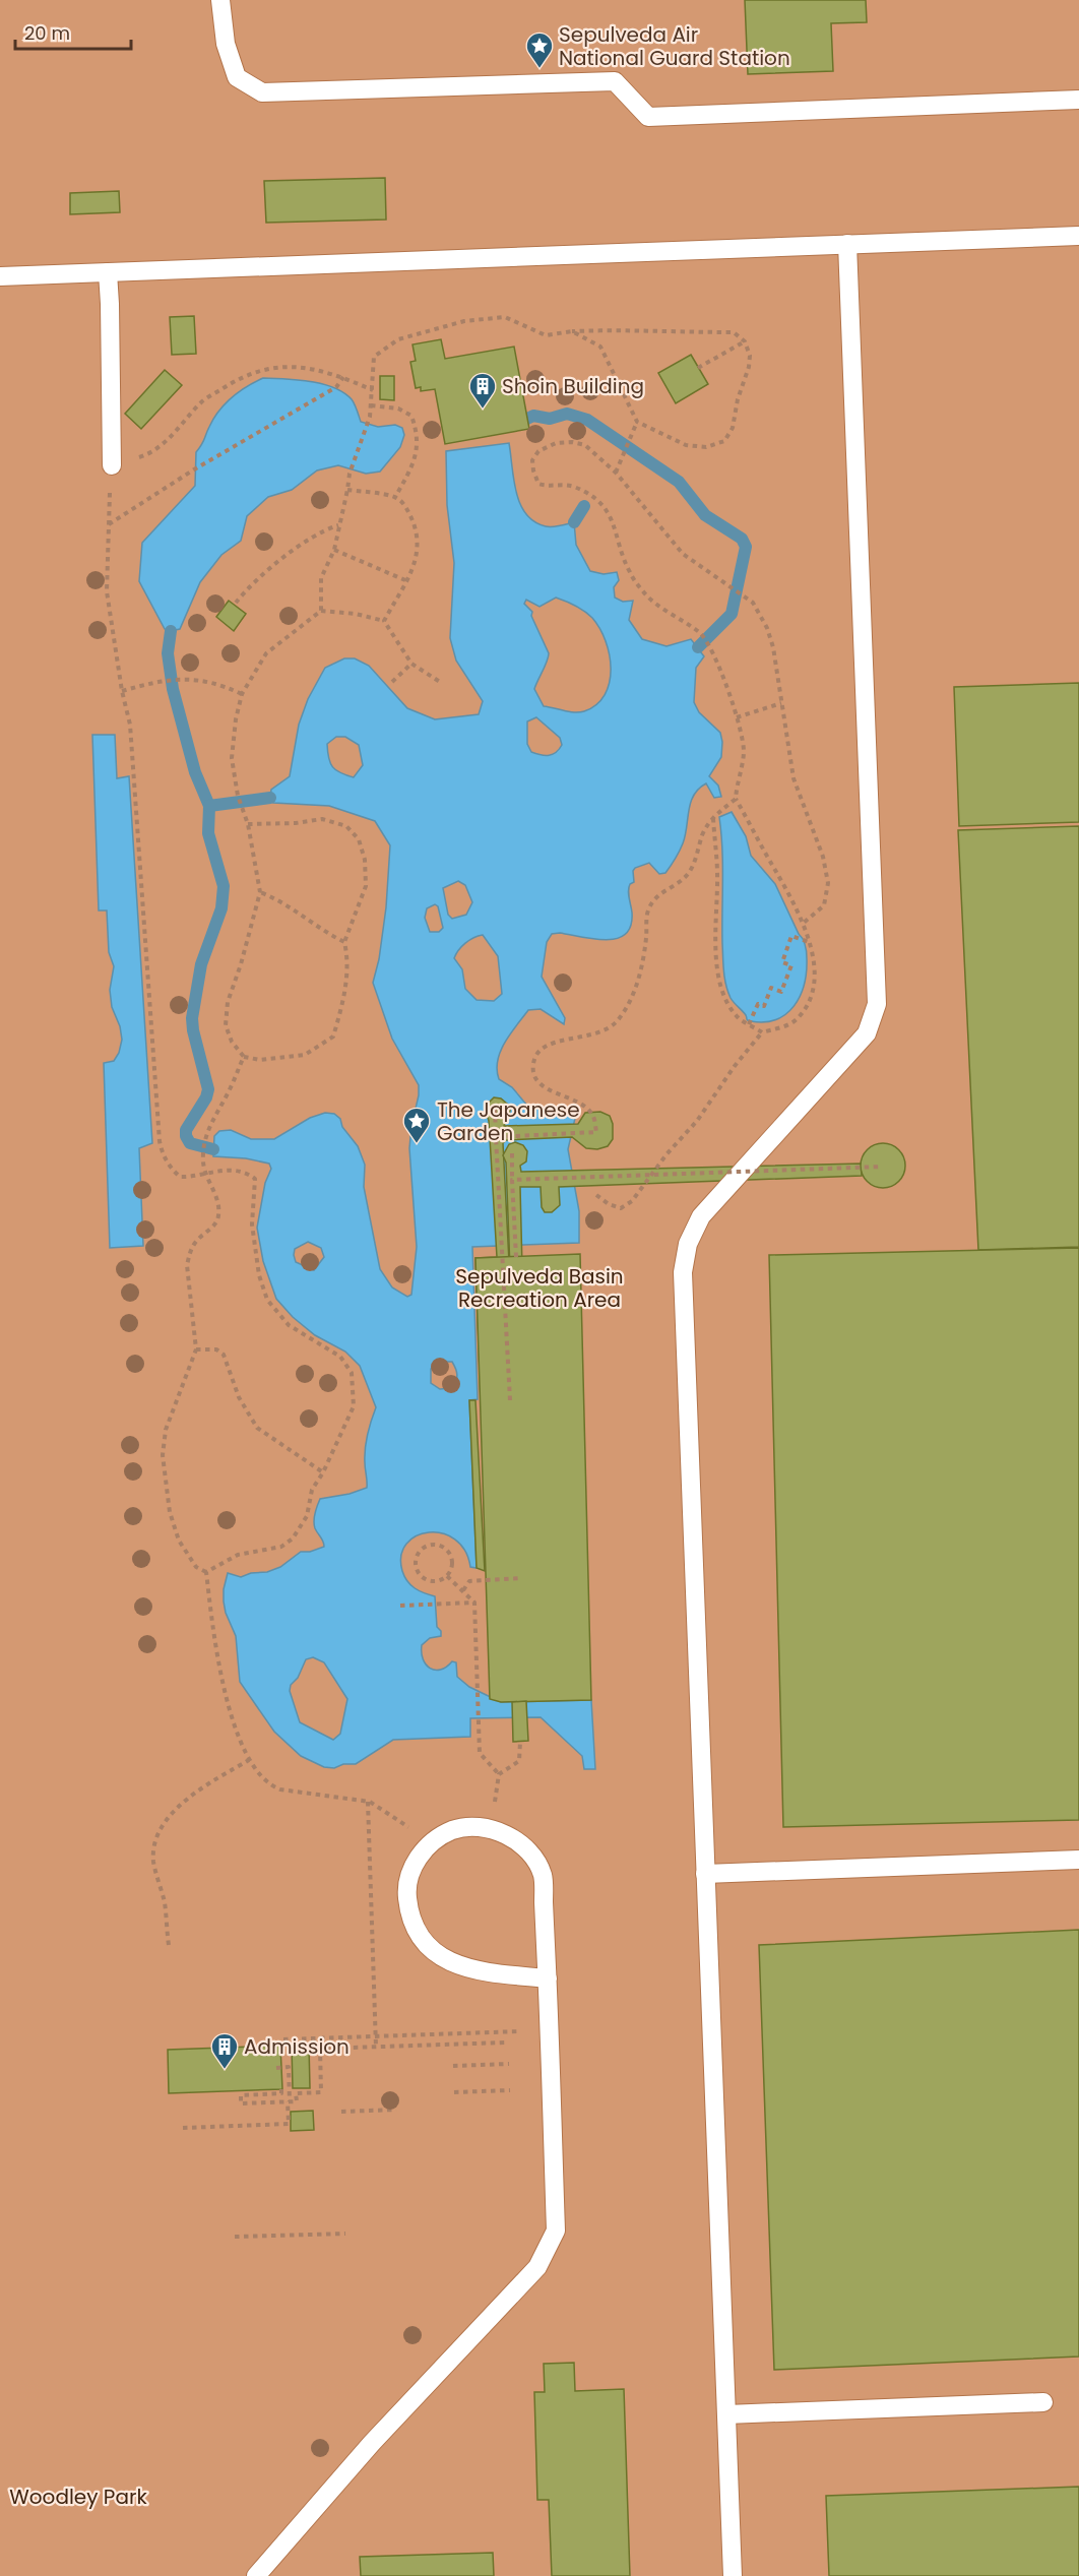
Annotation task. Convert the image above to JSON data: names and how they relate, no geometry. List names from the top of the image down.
{
  "parks": ["Sepulveda Basin Recreation Area", "Woodley Park"],
  "places": {
    "place": ["Sepulveda Air National Guard Station", "The Japanese Garden"],
    "building": ["Shoin Building", "Admission"]
  },
  "scale_bar": "20 m"
}
